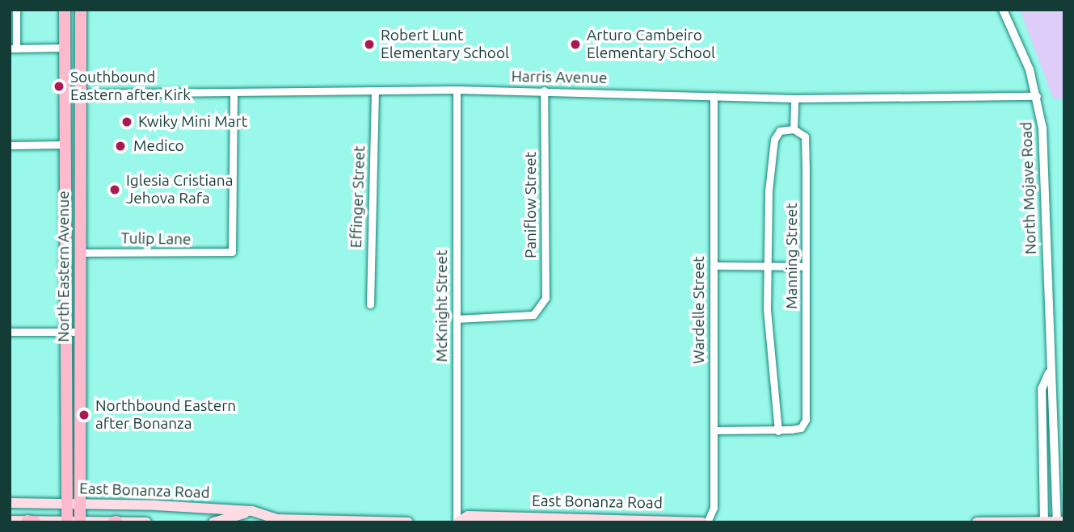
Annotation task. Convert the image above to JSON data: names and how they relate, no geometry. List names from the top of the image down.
{
  "streets": {
    "main road": ["North Eastern Avenue", "East Bonanza Road"],
    "street": [
      "Harris Avenue",
      "North Mojave Road",
      "Effinger Street",
      "Paniflow Street",
      "Tulip Lane",
      "Manning Street",
      "McKnight Street",
      "Wardelle Street"
    ]
  },
  "crossings": [
    ["Harris Avenue", "North Mojave Road"],
    ["Harris Avenue", "Effinger Street"],
    ["Harris Avenue", "Paniflow Street"],
    ["Harris Avenue", "Tulip Lane"],
    ["Harris Avenue", "Manning Street"],
    ["Harris Avenue", "North Eastern Avenue"],
    ["Harris Avenue", "McKnight Street"],
    ["Harris Avenue", "Wardelle Street"],
    ["Paniflow Street", "McKnight Street"],
    ["Tulip Lane", "North Eastern Avenue"],
    ["North Eastern Avenue", "East Bonanza Road"],
    ["McKnight Street", "East Bonanza Road"]
  ],
  "places": [
    "Robert Lunt Elementary School",
    "Arturo Cambeiro Elementary School",
    "Southbound Eastern after Kirk",
    "Kwiky Mini Mart",
    "Medico",
    "Iglesia Cristiana Jehova Rafa",
    "Northbound Eastern after Bonanza"
  ]
}
